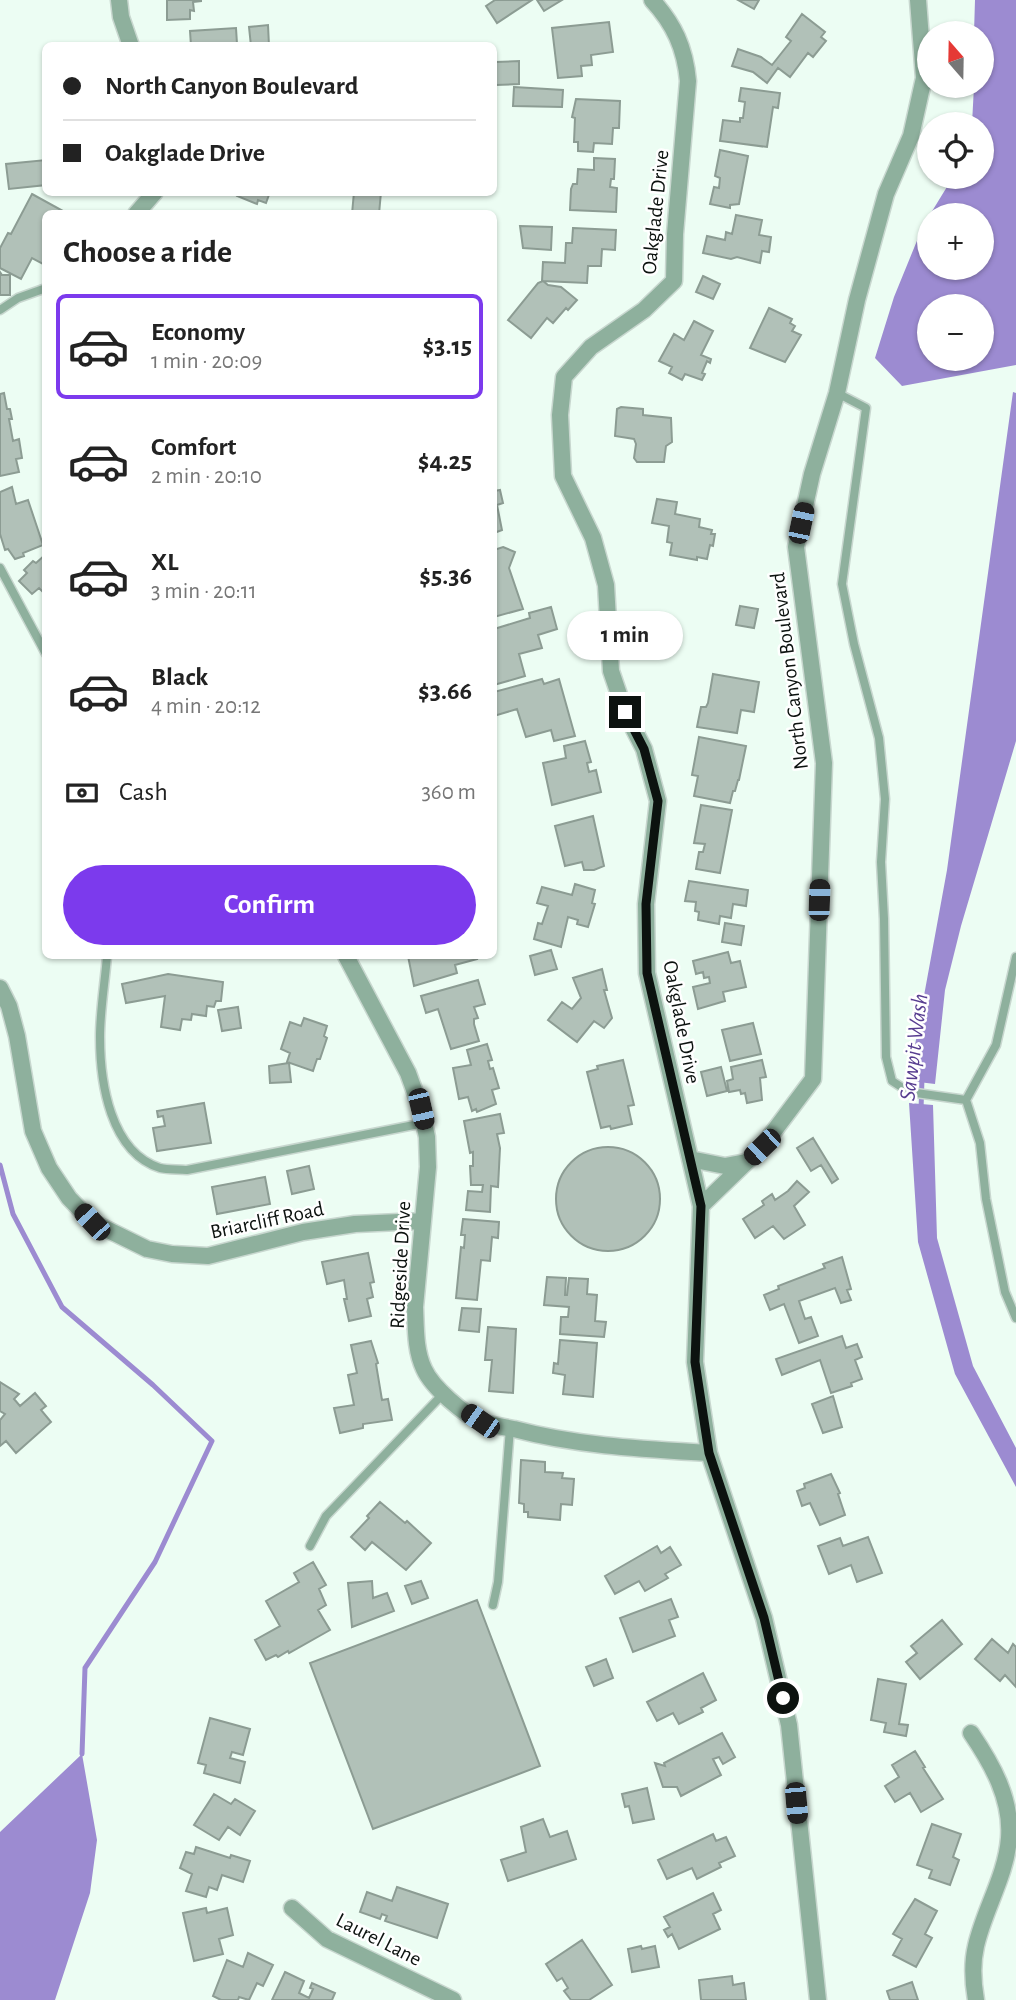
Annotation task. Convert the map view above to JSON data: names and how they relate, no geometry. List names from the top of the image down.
{
  "streets": {
    "street": [
      "Oakglade Drive",
      "North Canyon Boulevard",
      "Briarcliff Road",
      "Ridgeside Drive",
      "Laurel Lane"
    ]
  },
  "crossings": [
    ["Oakglade Drive", "North Canyon Boulevard"],
    ["Briarcliff Road", "Ridgeside Drive"]
  ],
  "water": ["Sawpit Wash"],
  "north": "top",
  "page": {
    "map_buttons": ["+", "−"],
    "banner": ["North Canyon Boulevard", "Oakglade Drive"],
    "heading": "Choose a ride",
    "list": [
      {
        "name": "Economy",
        "note": "1 min · 20:09",
        "value": "$3.15"
      },
      {
        "name": "Comfort",
        "note": "2 min · 20:10",
        "value": "$4.25"
      },
      {
        "name": "XL",
        "note": "3 min · 20:11",
        "value": "$5.36"
      },
      {
        "name": "Black",
        "note": "4 min · 20:12",
        "value": "$3.66"
      }
    ],
    "bubble": "1 min",
    "pay": ["Cash", "360 m"],
    "buttons": "Confirm"
  }
}
